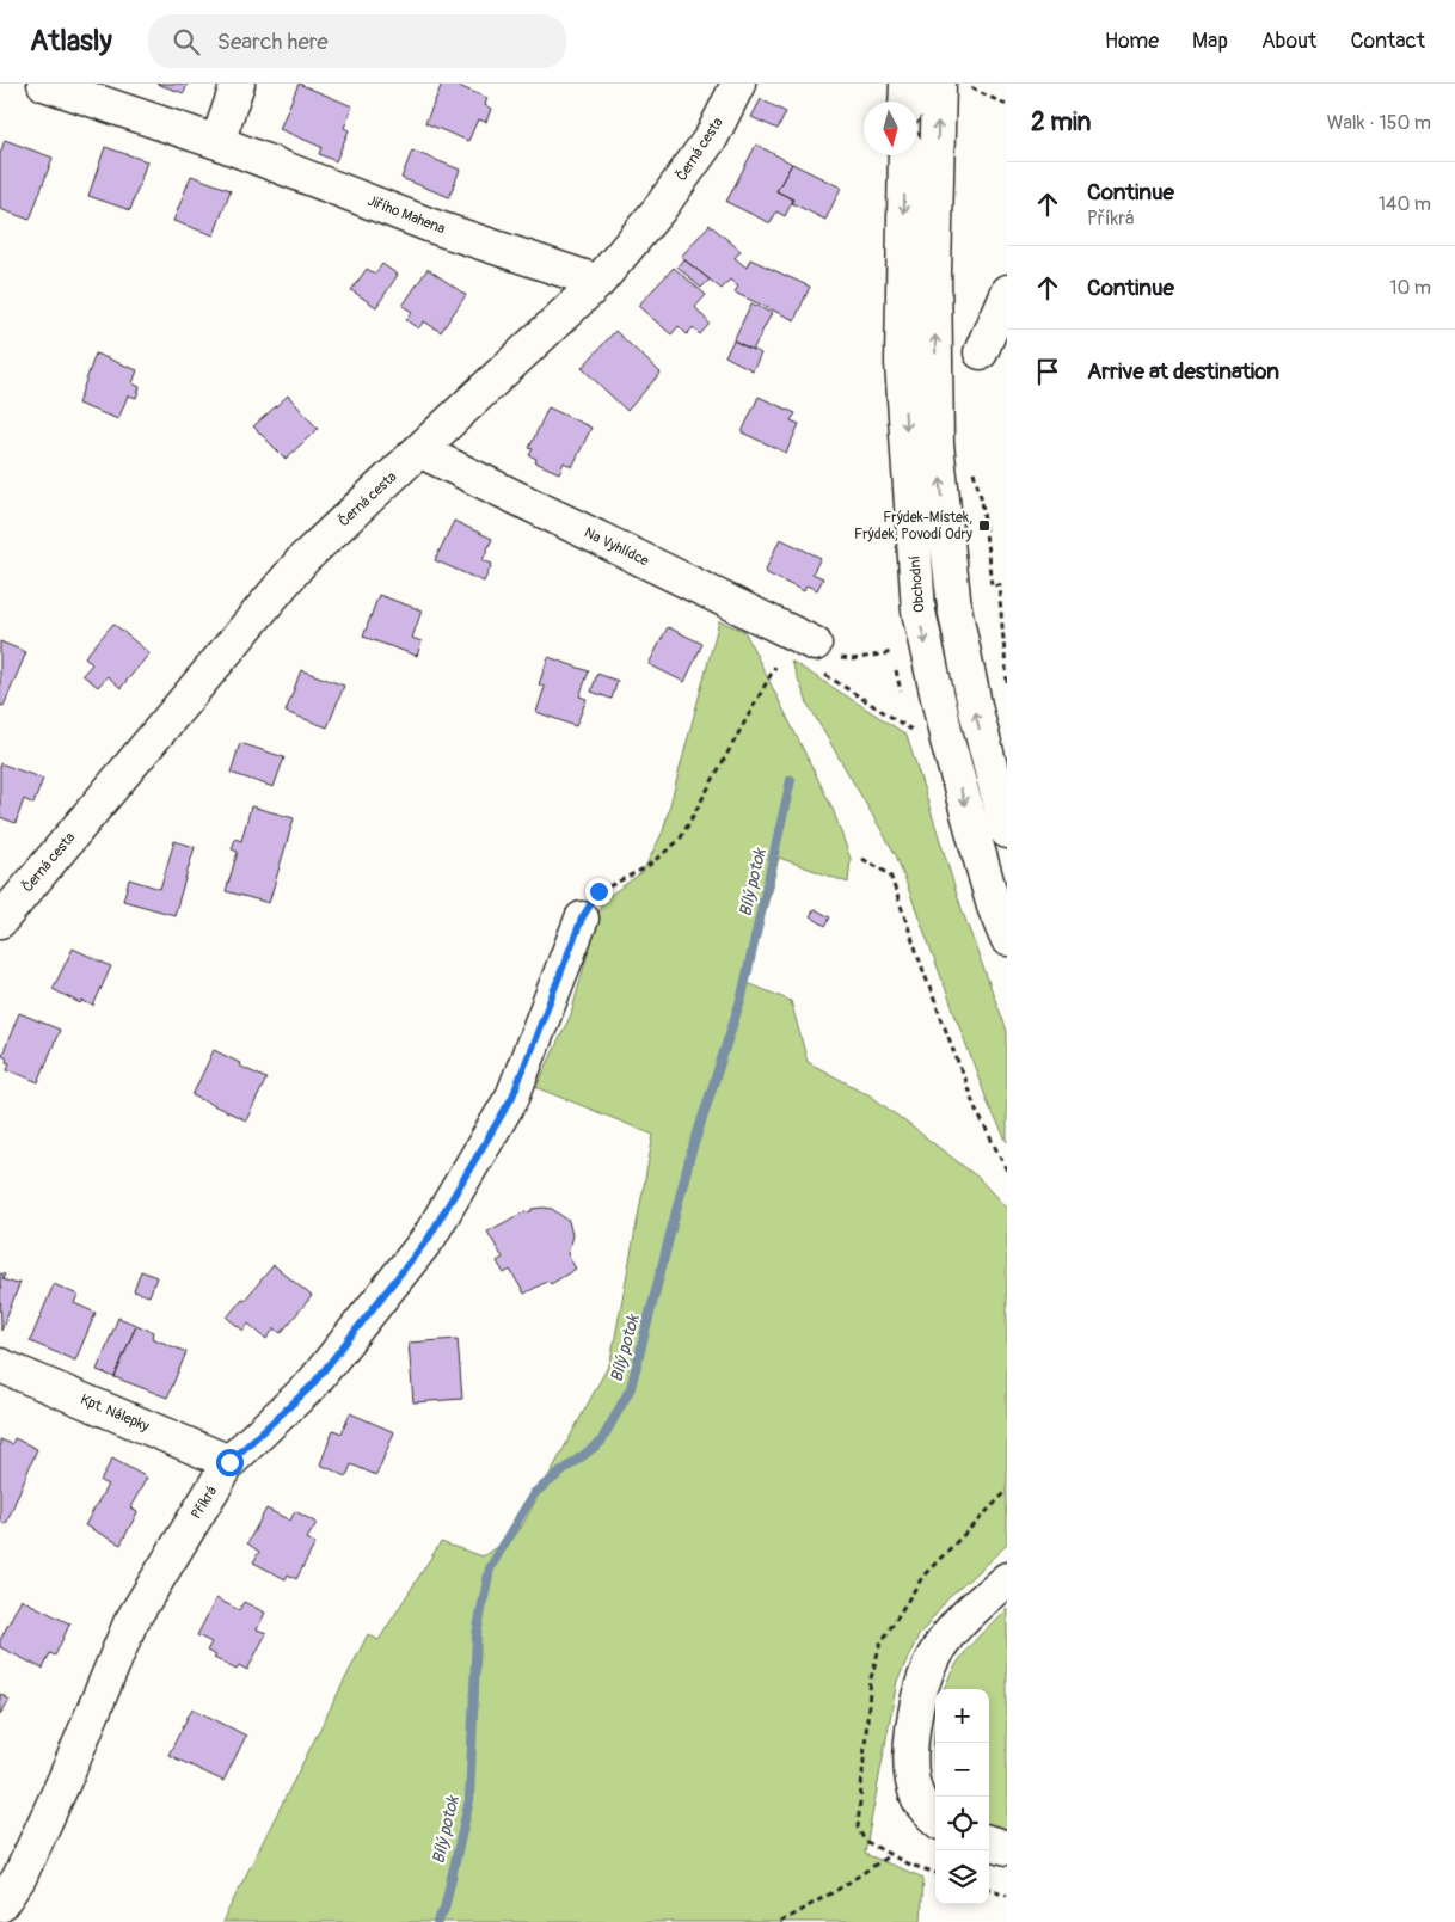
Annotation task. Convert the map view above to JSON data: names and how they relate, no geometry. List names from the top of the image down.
{
  "streets": {
    "street": [
      "Černá cesta",
      "Jiřího Mahena",
      "Na Vyhlídce",
      "Obchodní",
      "Kpt. Nálepky",
      "Příkrá"
    ]
  },
  "crossings": [
    ["Černá cesta", "Jiřího Mahena"],
    ["Černá cesta", "Na Vyhlídce"],
    ["Kpt. Nálepky", "Příkrá"]
  ],
  "water": ["Bílý potok"],
  "places": {
    "transit": ["Frýdek-Místek, Frýdek, Povodí Odry"]
  },
  "north": "bottom",
  "page": {
    "header": "Atlasly",
    "search": "Search here",
    "nav": [
      "Home",
      "Map",
      "About",
      "Contact"
    ],
    "heading": ["2 min", "Walk · 150 m"],
    "list": [
      ["Continue", "Příkrá", "140 m"],
      ["Continue", "10 m"],
      "Arrive at destination"
    ],
    "map_buttons": ["+", "−"]
  }
}
